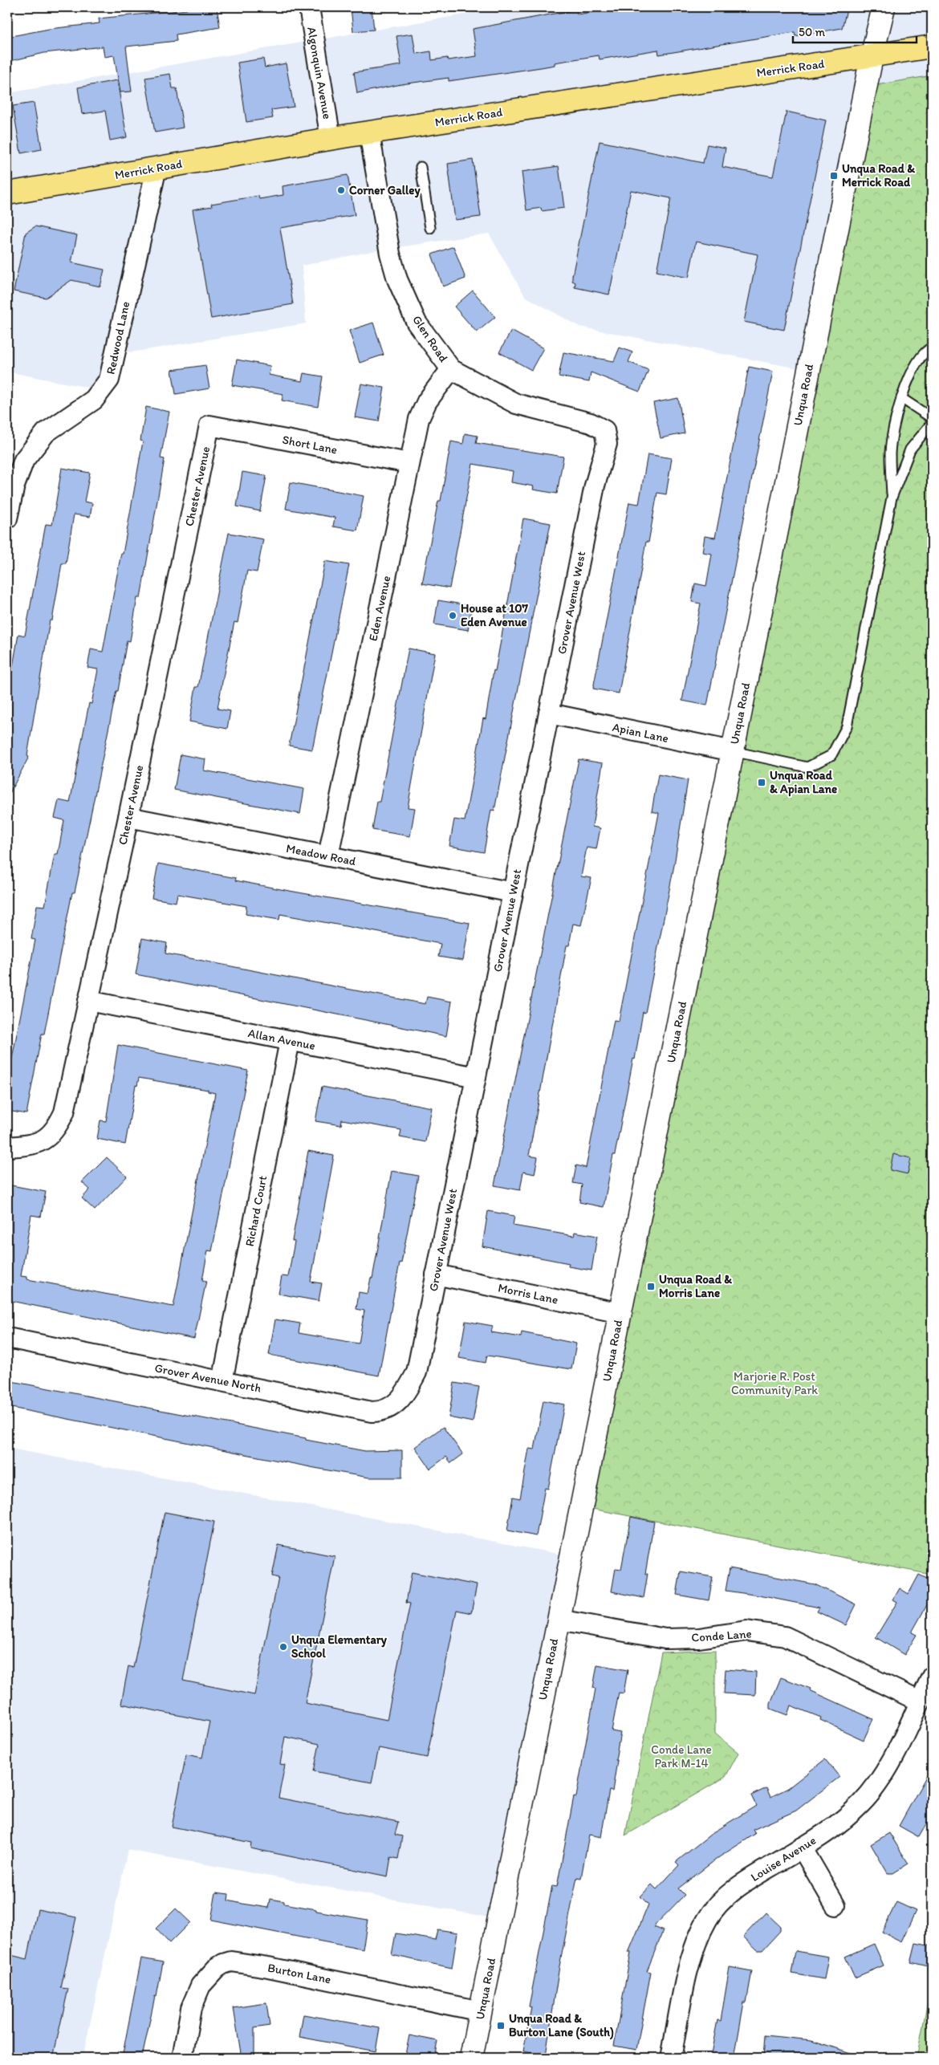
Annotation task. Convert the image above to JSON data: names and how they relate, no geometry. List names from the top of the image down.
{
  "streets": {
    "main road": ["Merrick Road"],
    "street": [
      "Algonquin Avenue",
      "Redwood Lane",
      "Glen Road",
      "Unqua Road",
      "Short Lane",
      "Chester Avenue",
      "Grover Avenue West",
      "Eden Avenue",
      "Apian Lane",
      "Meadow Road",
      "Allan Avenue",
      "Richard Court",
      "Morris Lane",
      "Grover Avenue North",
      "Conde Lane",
      "Louise Avenue",
      "Burton Lane"
    ]
  },
  "crossings": [
    ["Merrick Road", "Algonquin Avenue"],
    ["Merrick Road", "Redwood Lane"],
    ["Merrick Road", "Glen Road"],
    ["Merrick Road", "Unqua Road"],
    ["Glen Road", "Grover Avenue West"],
    ["Glen Road", "Eden Avenue"],
    ["Unqua Road", "Apian Lane"],
    ["Unqua Road", "Morris Lane"],
    ["Unqua Road", "Conde Lane"],
    ["Unqua Road", "Burton Lane"],
    ["Short Lane", "Chester Avenue"],
    ["Short Lane", "Eden Avenue"],
    ["Chester Avenue", "Meadow Road"],
    ["Chester Avenue", "Allan Avenue"],
    ["Grover Avenue West", "Apian Lane"],
    ["Grover Avenue West", "Meadow Road"],
    ["Grover Avenue West", "Allan Avenue"],
    ["Grover Avenue West", "Morris Lane"],
    ["Grover Avenue West", "Grover Avenue North"],
    ["Eden Avenue", "Meadow Road"],
    ["Allan Avenue", "Richard Court"],
    ["Richard Court", "Grover Avenue North"],
    ["Conde Lane", "Louise Avenue"]
  ],
  "parks": ["Marjorie R. Post Community Park", "Conde Lane Park M-14"],
  "places": {
    "transit": [
      "Unqua Road & Merrick Road",
      "Unqua Road & Apian Lane",
      "Unqua Road & Morris Lane",
      "Unqua Road & Burton Lane (South)"
    ],
    "other": ["Corner Galley", "House at 107 Eden Avenue", "Unqua Elementary School"]
  },
  "scale_bar": "50 m"
}
